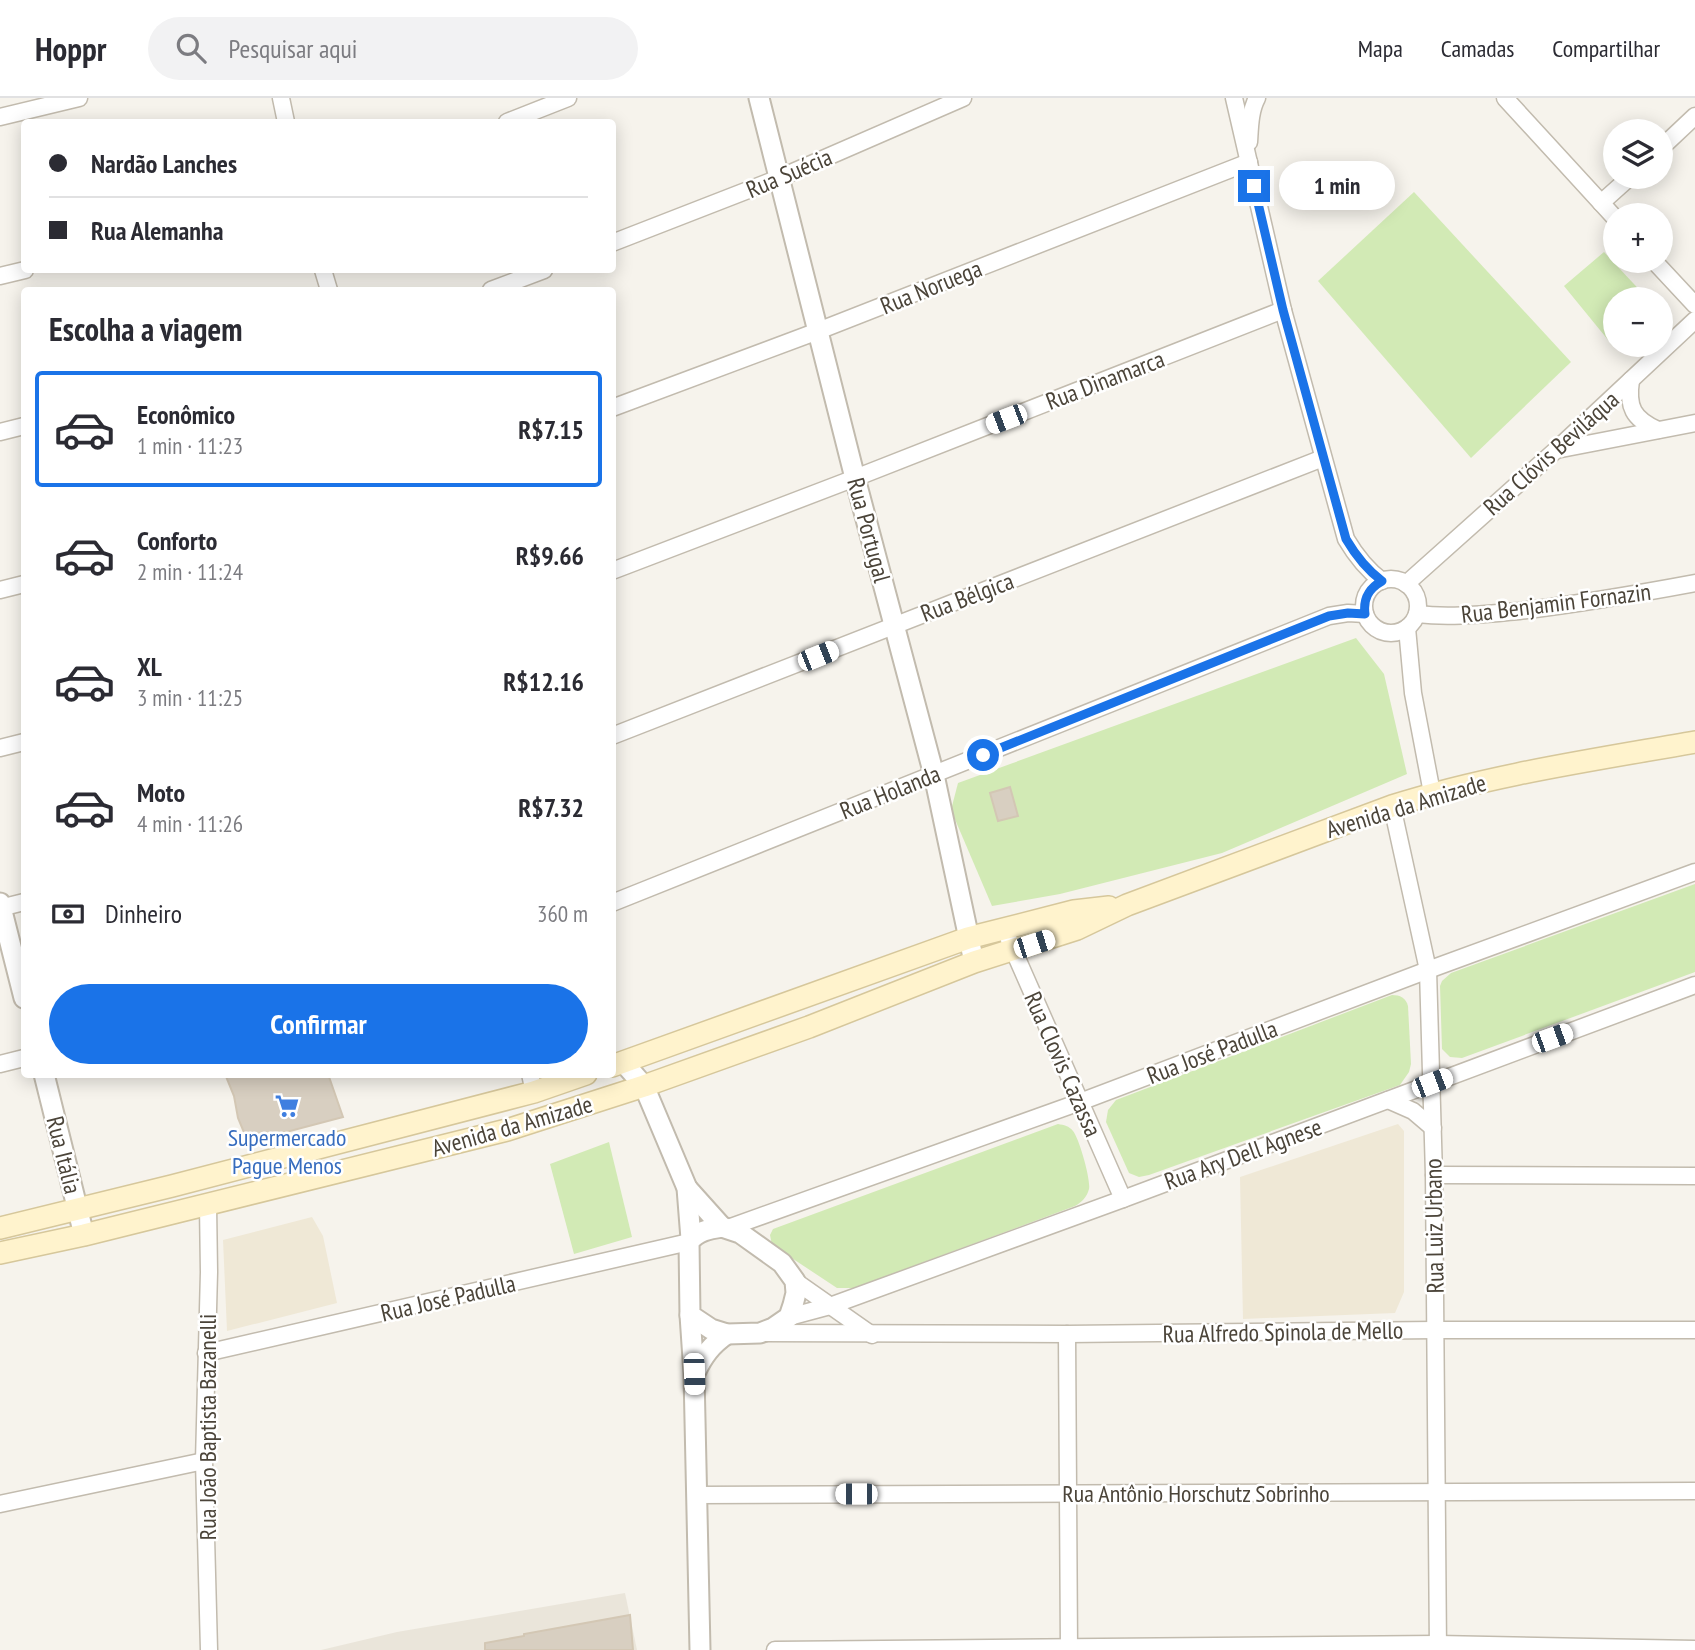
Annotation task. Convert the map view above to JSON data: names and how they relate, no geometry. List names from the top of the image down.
{
  "streets": {
    "main road": ["Avenida da Amizade"],
    "street": [
      "Rua Suécia",
      "Rua Noruega",
      "Rua Dinamarca",
      "Rua Clóvis Beviláqua",
      "Rua Portugal",
      "Rua Bélgica",
      "Rua Benjamin Fornazin",
      "Rua Holanda",
      "Rua José Padulla",
      "Rua Clovis Cazassa",
      "Rua Ary Dell Agnese",
      "Rua Itália",
      "Rua Luiz Urbano",
      "Rua Alfredo Spinola de Mello",
      "Rua João Baptista Bazanelli",
      "Rua Antônio Horschutz Sobrinho"
    ]
  },
  "crossings": [
    ["Rua Suécia", "Rua Portugal"],
    ["Rua Noruega", "Rua Portugal"],
    ["Rua Dinamarca", "Rua Portugal"],
    ["Rua Clóvis Beviláqua", "Rua Benjamin Fornazin"],
    ["Rua Clóvis Beviláqua", "Rua Holanda"],
    ["Rua Portugal", "Rua Bélgica"],
    ["Rua Portugal", "Rua Holanda"],
    ["Rua Portugal", "Avenida da Amizade"],
    ["Rua Benjamin Fornazin", "Rua Holanda"],
    ["Avenida da Amizade", "Rua Clovis Cazassa"],
    ["Avenida da Amizade", "Rua Itália"],
    ["Avenida da Amizade", "Rua Luiz Urbano"],
    ["Avenida da Amizade", "Rua João Baptista Bazanelli"],
    ["Rua José Padulla", "Rua Clovis Cazassa"],
    ["Rua José Padulla", "Rua Ary Dell Agnese"],
    ["Rua José Padulla", "Rua Luiz Urbano"],
    ["Rua José Padulla", "Rua Alfredo Spinola de Mello"],
    ["Rua José Padulla", "Rua João Baptista Bazanelli"],
    ["Rua Clovis Cazassa", "Rua Ary Dell Agnese"],
    ["Rua Ary Dell Agnese", "Rua Luiz Urbano"],
    ["Rua Ary Dell Agnese", "Rua Alfredo Spinola de Mello"],
    ["Rua Luiz Urbano", "Rua Alfredo Spinola de Mello"],
    ["Rua Luiz Urbano", "Rua Antônio Horschutz Sobrinho"]
  ],
  "places": {
    "supermarket": ["Supermercado Pague Menos"]
  },
  "page": {
    "header": "Hoppr",
    "search": "Pesquisar aqui",
    "nav": ["Mapa", "Camadas", "Compartilhar"],
    "map_buttons": ["+", "−"],
    "banner": ["Nardão Lanches", "Rua Alemanha"],
    "bubble": "1 min",
    "heading": "Escolha a viagem",
    "list": [
      {
        "name": "Econômico",
        "note": "1 min · 11:23",
        "value": "R$7.15"
      },
      {
        "name": "Conforto",
        "note": "2 min · 11:24",
        "value": "R$9.66"
      },
      {
        "name": "XL",
        "note": "3 min · 11:25",
        "value": "R$12.16"
      },
      {
        "name": "Moto",
        "note": "4 min · 11:26",
        "value": "R$7.32"
      }
    ],
    "pay": ["Dinheiro", "360 m"],
    "buttons": "Confirmar"
  }
}
